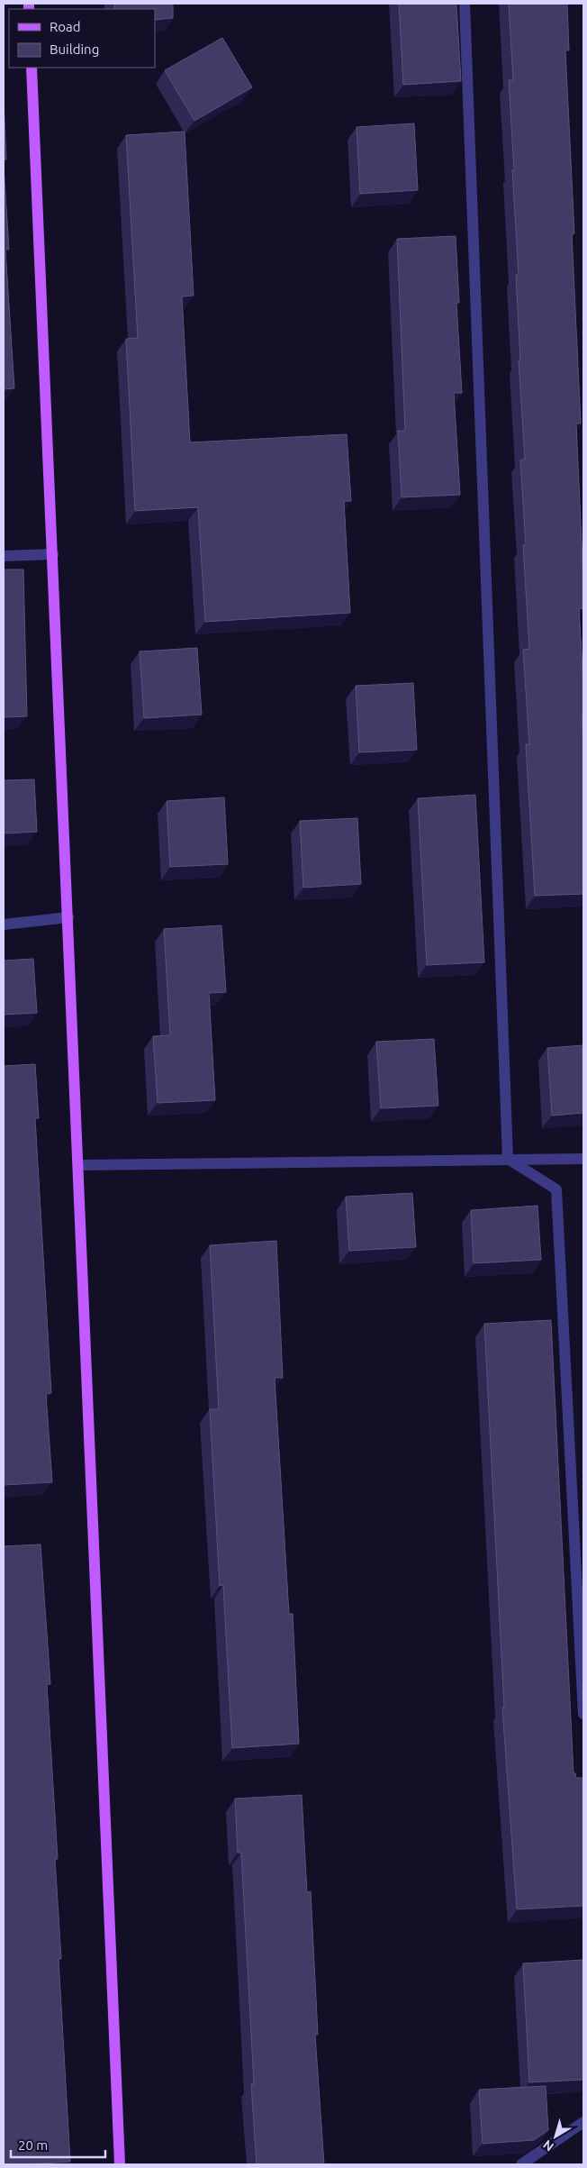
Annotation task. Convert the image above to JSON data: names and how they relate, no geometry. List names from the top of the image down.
{
  "legend": ["Road", "Building"],
  "scale_bar": "20 m",
  "north": "bottom left"
}
